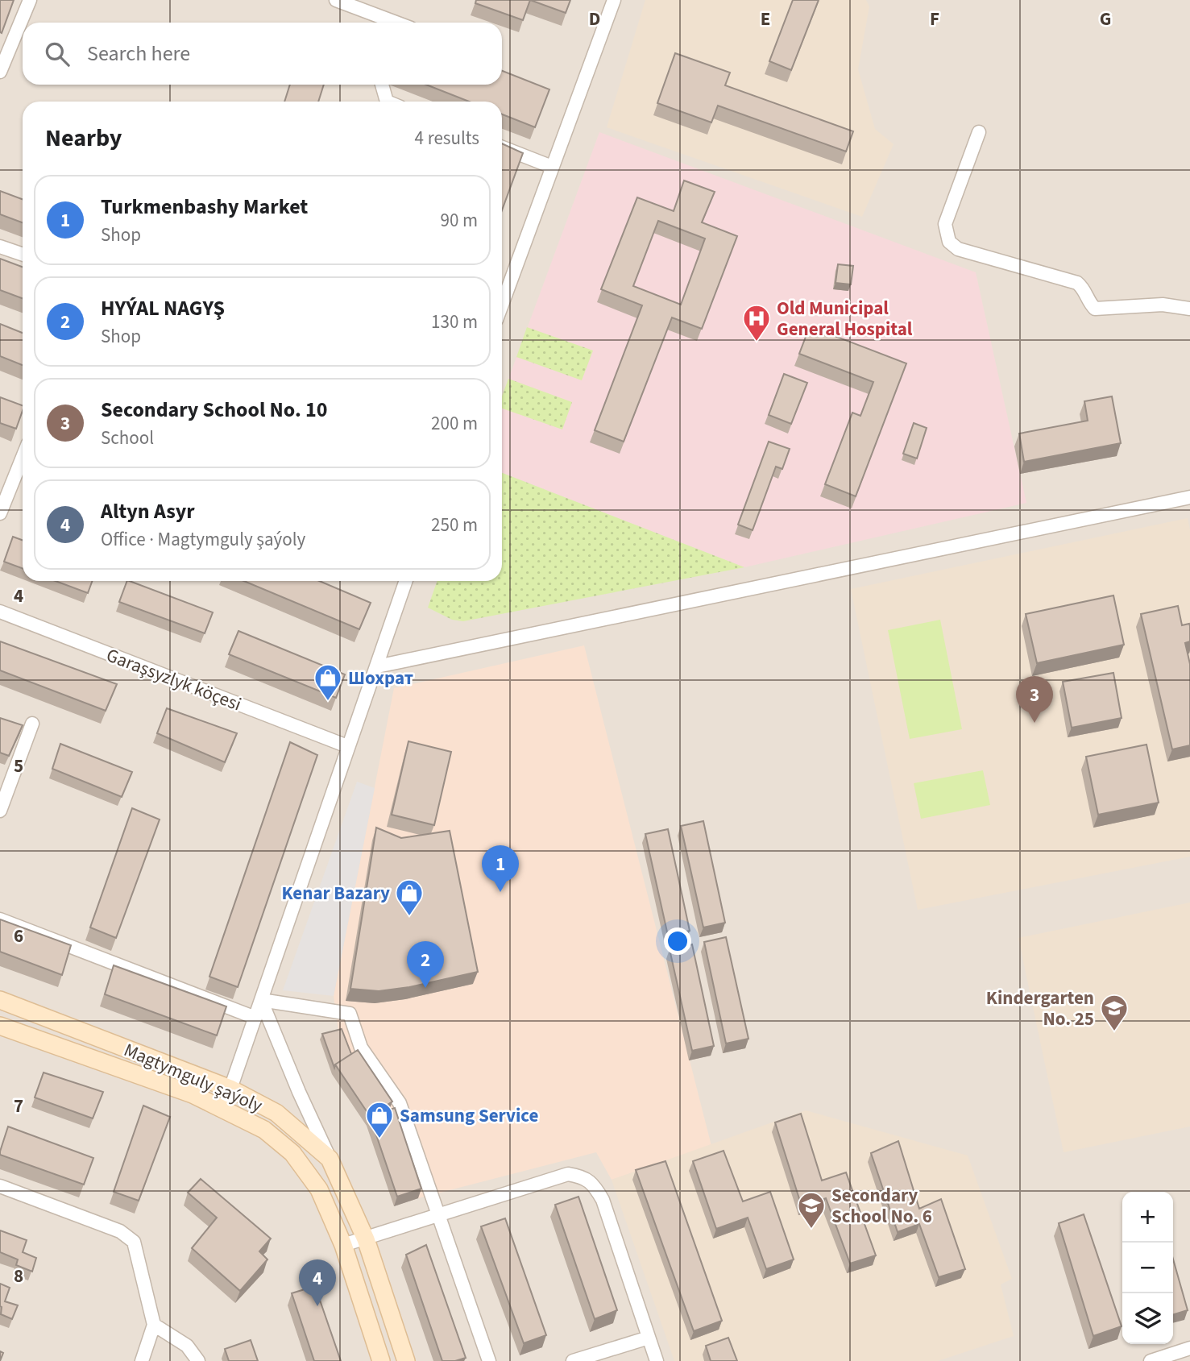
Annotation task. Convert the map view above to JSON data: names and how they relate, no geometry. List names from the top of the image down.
{
  "streets": {
    "street": ["Garaşsyzlyk köçesi", "Magtymguly şaýoly"]
  },
  "places": {
    "hospital": ["Old Municipal General Hospital"],
    "shop": ["Шохрат", "Kenar Bazary", "Samsung Service"],
    "school or university": ["Kindergarten No. 25", "Secondary School No. 6"]
  },
  "page": {
    "search": "Search here",
    "heading": ["Nearby", "4 results"],
    "list": [
      {
        "mark": "1",
        "name": "Turkmenbashy Market",
        "note": "Shop",
        "value": "90 m"
      },
      {
        "mark": "2",
        "name": "HYÝAL NAGYŞ",
        "note": "Shop",
        "value": "130 m"
      },
      {
        "mark": "3",
        "name": "Secondary School No. 10",
        "note": "School",
        "value": "200 m"
      },
      {
        "mark": "4",
        "name": "Altyn Asyr",
        "note": "Office · Magtymguly şaýoly",
        "value": "250 m"
      }
    ],
    "pins": [
      "3",
      "1",
      "2",
      "4"
    ],
    "map_buttons": ["+", "−"]
  },
  "grid": {
    "columns": [
      "D",
      "E",
      "F",
      "G"
    ],
    "rows": [
      "4",
      "5",
      "6",
      "7",
      "8"
    ]
  }
}
